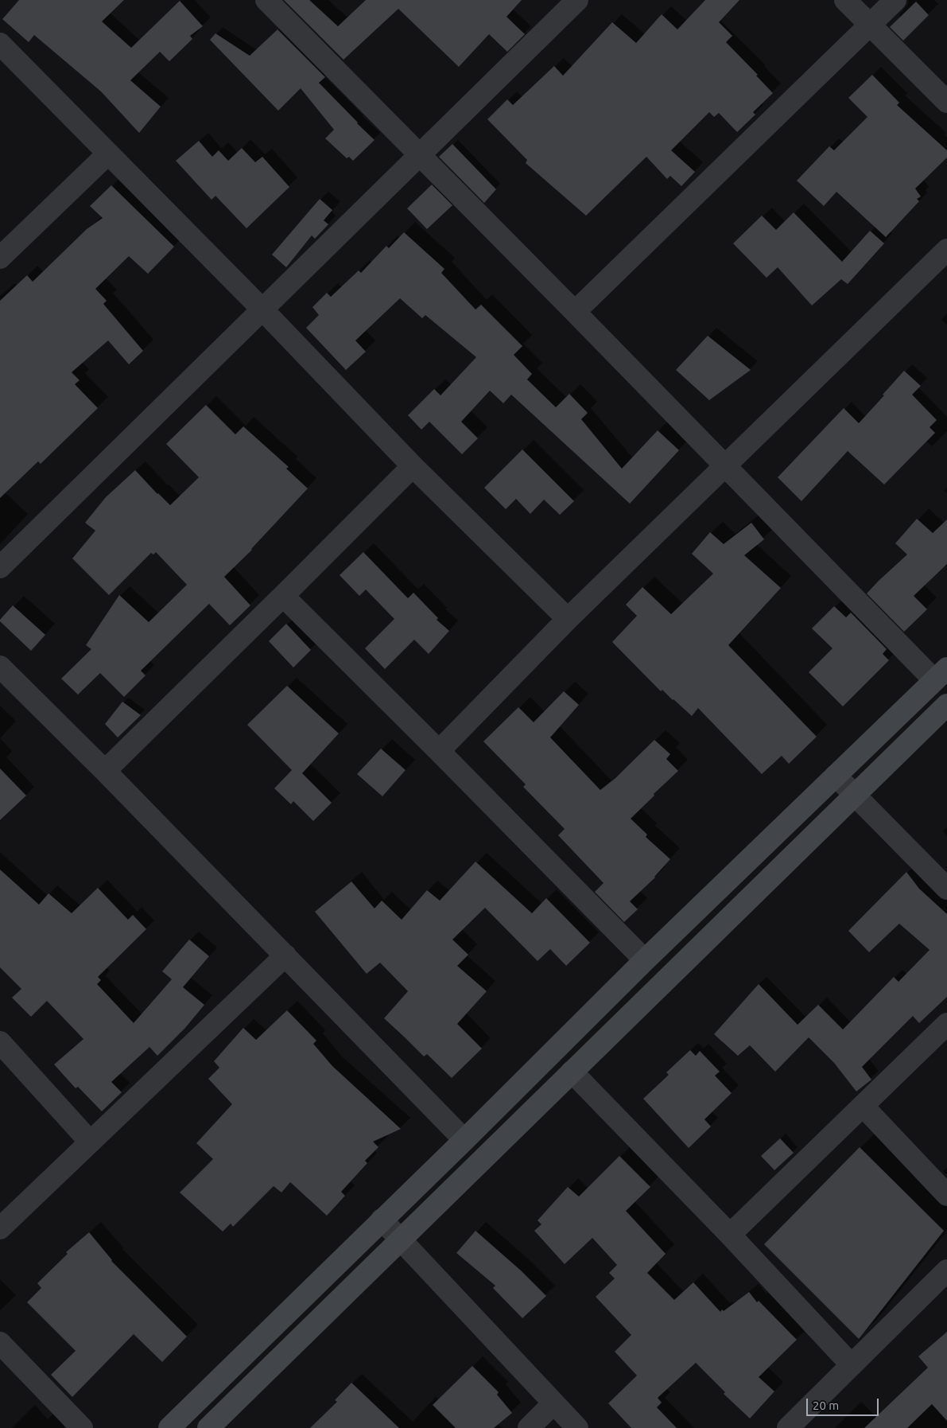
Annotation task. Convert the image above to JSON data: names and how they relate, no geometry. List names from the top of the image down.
{
  "scale_bar": "20 m"
}
